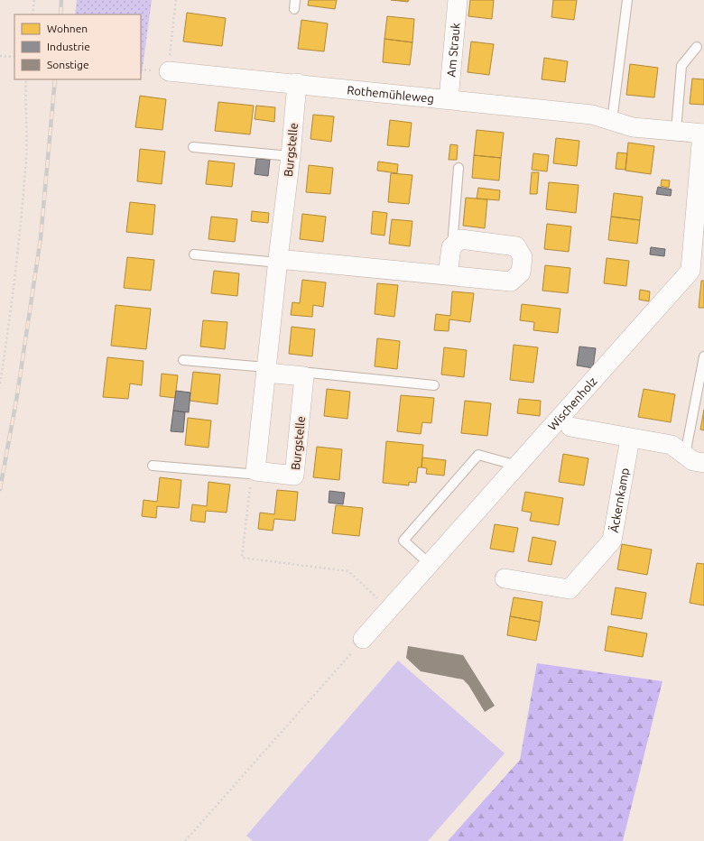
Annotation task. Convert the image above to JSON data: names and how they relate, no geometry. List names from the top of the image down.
{
  "streets": {
    "street": [
      "Am Strauk",
      "Rothemühleweg",
      "Burgstelle",
      "Wischenholz",
      "Äckernkamp"
    ]
  },
  "crossings": [
    ["Am Strauk", "Rothemühleweg"],
    ["Rothemühleweg", "Burgstelle"],
    ["Rothemühleweg", "Wischenholz"]
  ],
  "legend": ["Wohnen", "Industrie", "Sonstige"]
}
